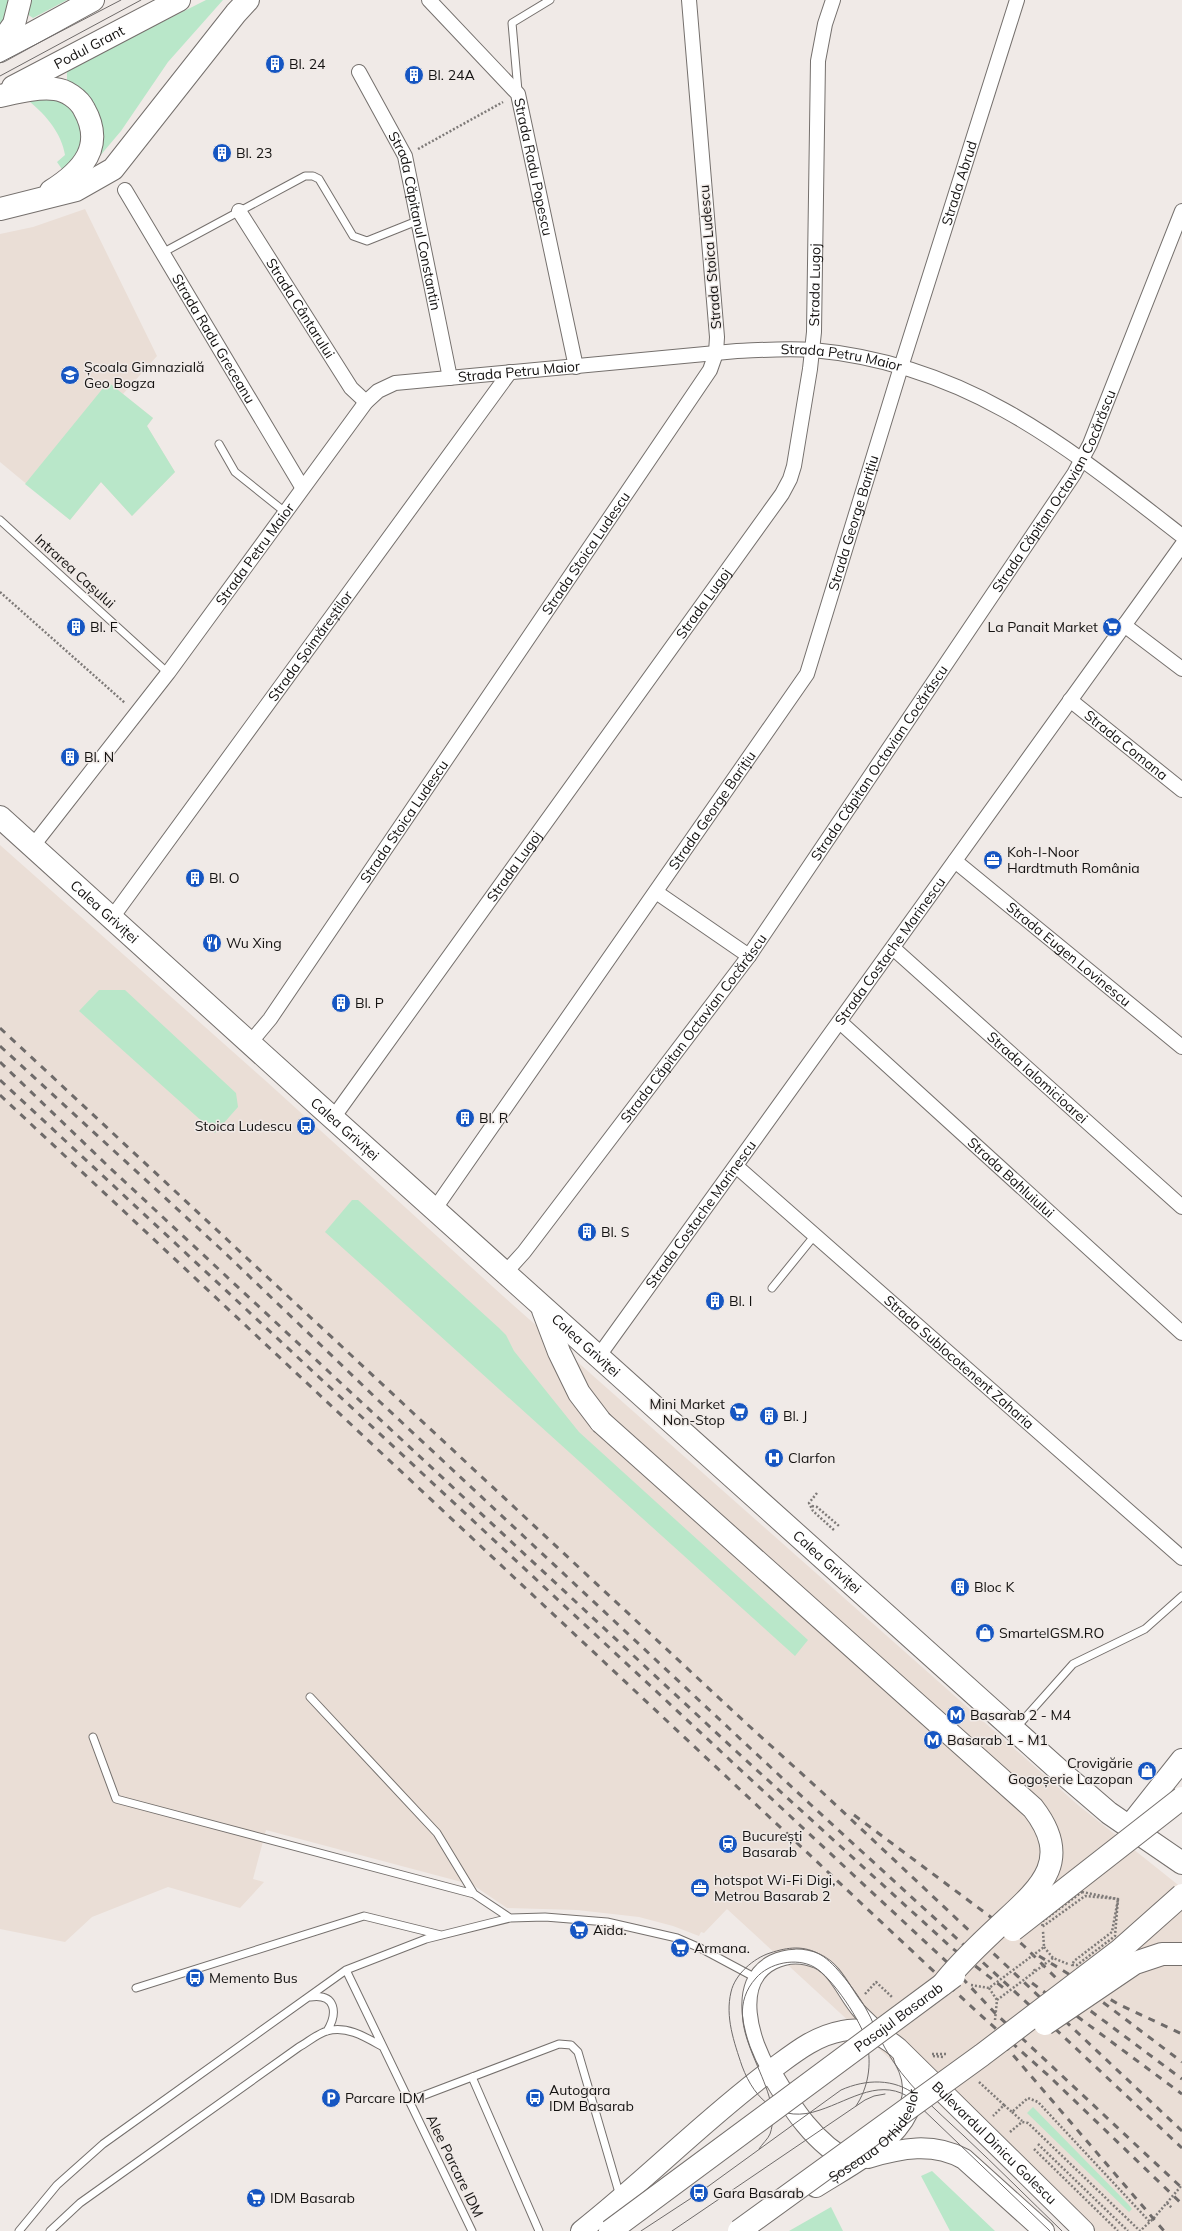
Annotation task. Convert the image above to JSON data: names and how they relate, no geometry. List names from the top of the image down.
{
  "streets": {
    "main road": [
      "Podul Grant",
      "Calea Griviței",
      "Pasajul Basarab",
      "Șoseaua Orhideelor",
      "Bulevardul Dinicu Golescu"
    ],
    "street": [
      "Strada Radu Popescu",
      "Strada Abrud",
      "Strada Căpitanul Constantin",
      "Strada Stoica Ludescu",
      "Strada Lugoj",
      "Strada Cântarului",
      "Strada Radu Greceanu",
      "Strada Petru Maior",
      "Strada Căpitan Octavian Cocărăscu",
      "Strada George Barițiu",
      "Strada Șoimăreștilor",
      "Strada Comana",
      "Strada Costache Marinescu",
      "Strada Eugen Lovinescu",
      "Strada Ialomicioarei",
      "Strada Bahluiului",
      "Strada Sublocotenent Zaharia"
    ],
    "lane": ["Intrarea Cașului", "Alee Parcare IDM"]
  },
  "crossings": [
    ["Strada Radu Popescu", "Strada Petru Maior"],
    ["Strada Abrud", "Strada Petru Maior"],
    ["Strada Abrud", "Strada George Barițiu"],
    ["Strada Căpitanul Constantin", "Strada Petru Maior"],
    ["Strada Stoica Ludescu", "Strada Petru Maior"],
    ["Strada Stoica Ludescu", "Calea Griviței"],
    ["Strada Lugoj", "Strada Petru Maior"],
    ["Strada Lugoj", "Calea Griviței"],
    ["Strada Cântarului", "Strada Petru Maior"],
    ["Strada Radu Greceanu", "Strada Petru Maior"],
    ["Strada Petru Maior", "Strada Căpitan Octavian Cocărăscu"],
    ["Strada Petru Maior", "Strada George Barițiu"],
    ["Strada Petru Maior", "Intrarea Cașului"],
    ["Strada Petru Maior", "Strada Șoimăreștilor"],
    ["Strada Petru Maior", "Calea Griviței"],
    ["Strada Căpitan Octavian Cocărăscu", "Calea Griviței"],
    ["Strada George Barițiu", "Calea Griviței"],
    ["Strada Șoimăreștilor", "Calea Griviței"],
    ["Strada Comana", "Strada Costache Marinescu"],
    ["Calea Griviței", "Strada Costache Marinescu"],
    ["Strada Costache Marinescu", "Strada Eugen Lovinescu"],
    ["Strada Costache Marinescu", "Strada Ialomicioarei"],
    ["Strada Costache Marinescu", "Strada Bahluiului"],
    ["Strada Costache Marinescu", "Strada Sublocotenent Zaharia"],
    ["Șoseaua Orhideelor", "Bulevardul Dinicu Golescu"]
  ],
  "places": {
    "building": [
      "Bl. 24",
      "Bl. 24A",
      "Bl. 23",
      "Bl. F",
      "Bl. N",
      "Bl. O",
      "Bl. P",
      "Bl. R",
      "Bl. S",
      "Bl. I",
      "Bl. J",
      "Bloc K"
    ],
    "school or university": ["Școala Gimnazială Geo Bogza"],
    "supermarket": [
      "La Panait Market",
      "Mini Market Non-Stop",
      "Aida.",
      "Armana.",
      "IDM Basarab"
    ],
    "office": ["Koh-I-Noor Hardtmuth România", "hotspot Wi-Fi Digi, Metrou Basarab 2"],
    "restaurant": ["Wu Xing"],
    "bus stop": [
      "Stoica Ludescu",
      "Memento Bus",
      "Autogara IDM Basarab",
      "Gara Basarab"
    ],
    "hospital": ["Clarfon"],
    "shop": ["SmartelGSM.RO", "Crovigărie Gogoșerie Lazopan"],
    "metro station": ["Basarab 2 - M4", "Basarab 1 - M1"],
    "station": ["București Basarab"],
    "parking": ["Parcare IDM"]
  }
}
